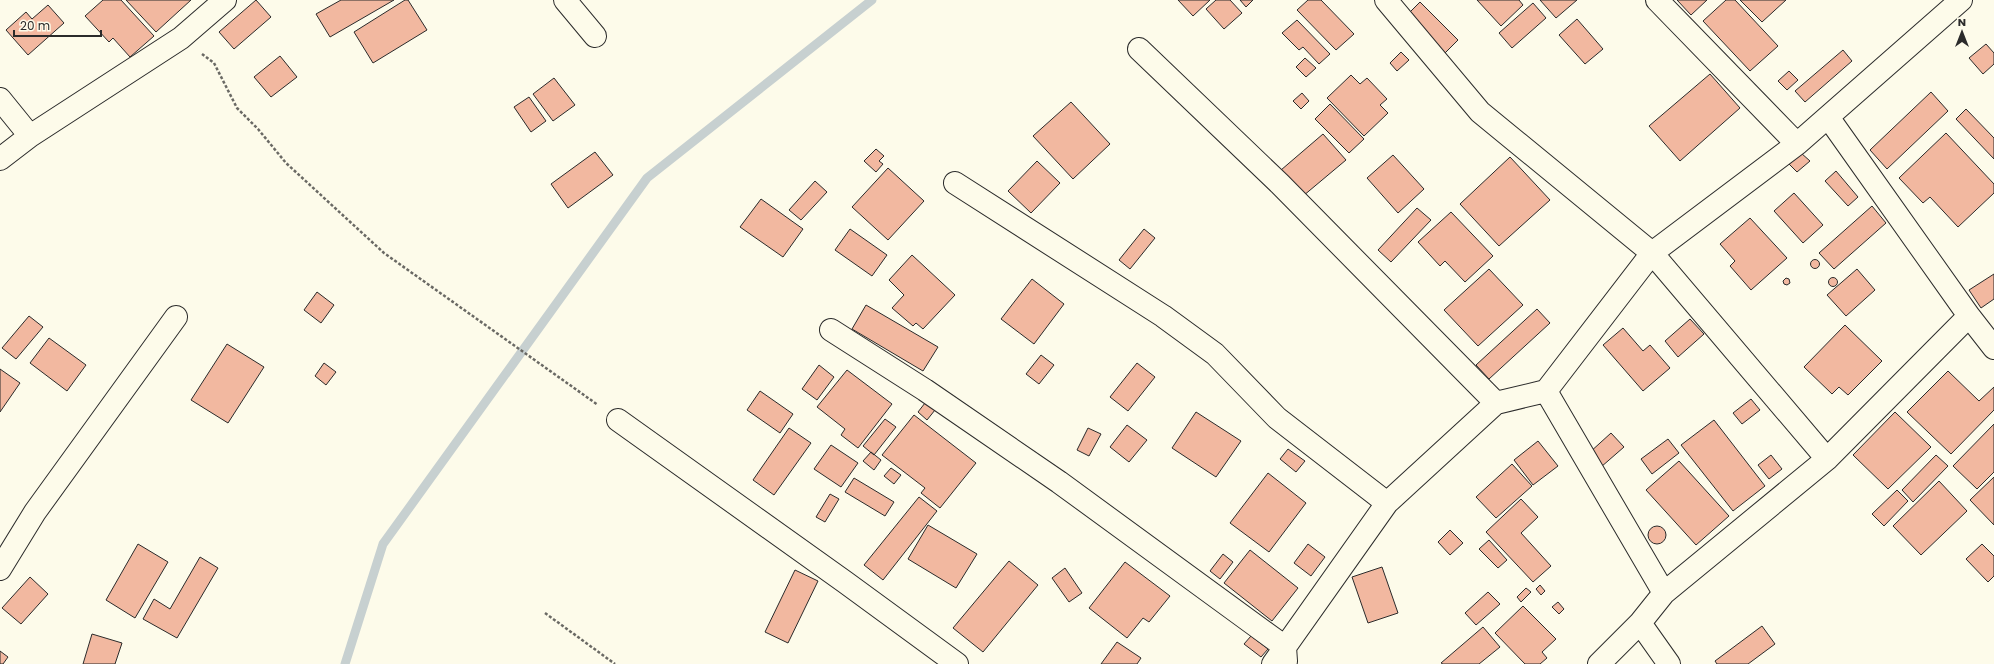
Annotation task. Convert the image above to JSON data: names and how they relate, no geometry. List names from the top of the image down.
{
  "scale_bar": "20 m",
  "north": "top"
}
